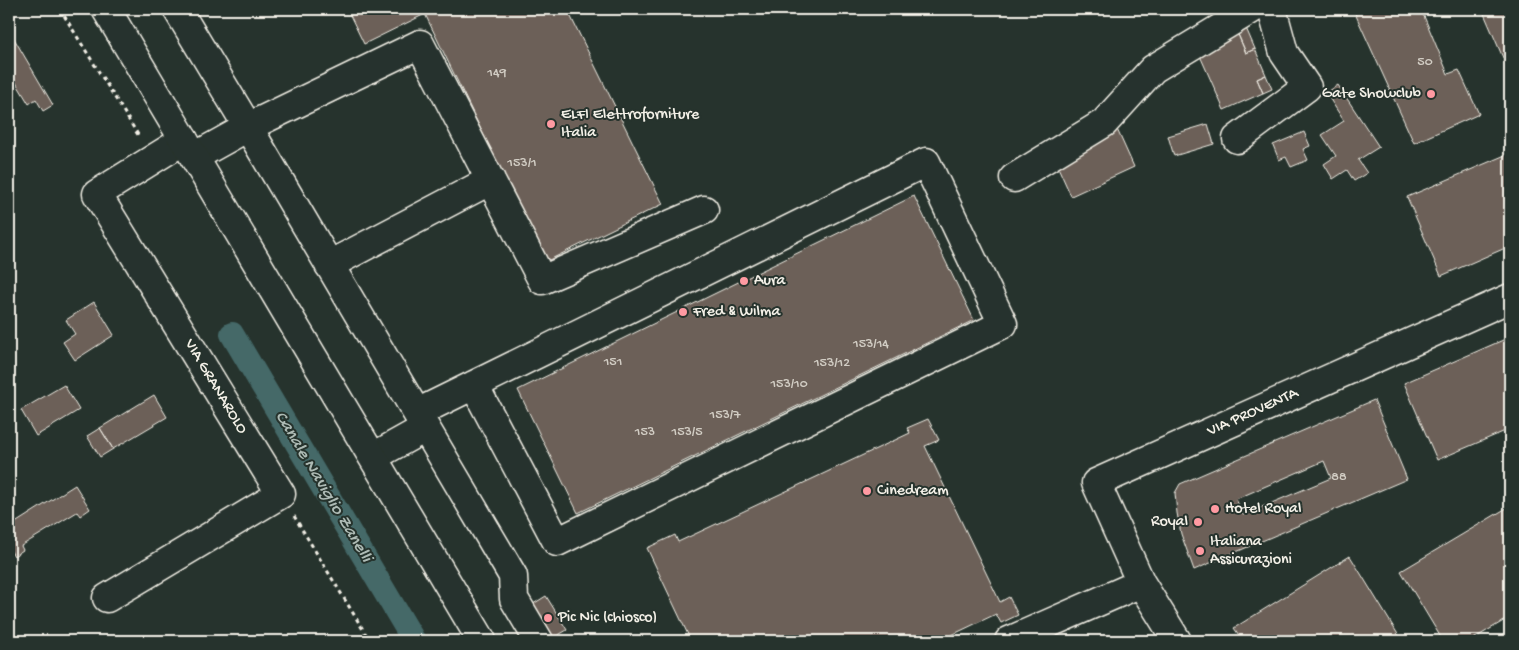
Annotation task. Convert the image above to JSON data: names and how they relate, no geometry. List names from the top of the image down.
{
  "streets": {
    "street": ["VIA GRANAROLO", "VIA PROVENTA"]
  },
  "water": ["Canale Naviglio Zanelli"],
  "places": [
    "Gate Showclub",
    "ELFI Elettroforniture Italia",
    "Aura",
    "Fred & Wilma",
    "Cinedream",
    "Hotel Royal",
    "Royal",
    "Italiana Assicurazioni",
    "Pic Nic (chiosco)"
  ],
  "house_numbers": [
    "50",
    "149",
    "153/1",
    "153/14",
    "151",
    "153/12",
    "153/10",
    "153/7",
    "153",
    "153/5",
    "88"
  ]
}
